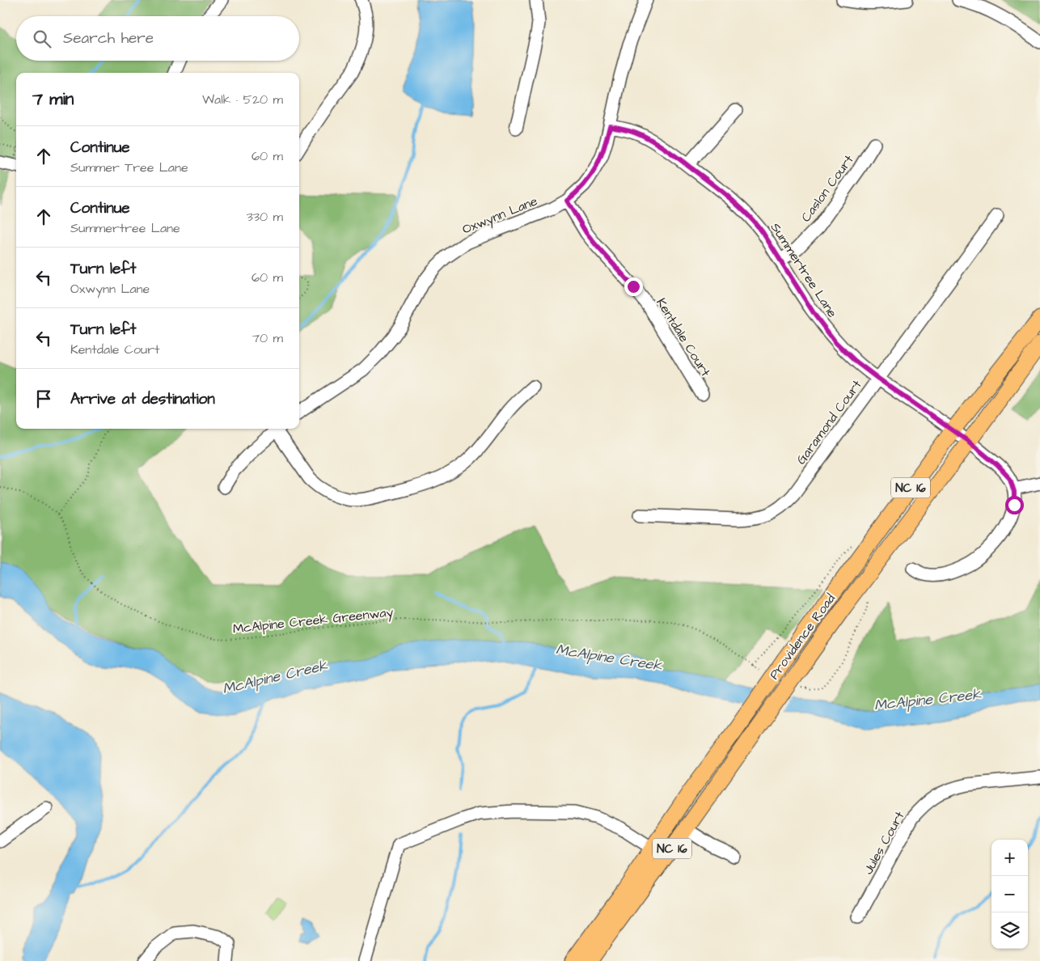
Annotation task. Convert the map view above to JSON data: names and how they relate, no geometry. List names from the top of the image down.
{
  "streets": {
    "main road": ["NC 16", "Providence Road"],
    "street": [
      "Caslon Court",
      "Oxwynn Lane",
      "Summertree Lane",
      "Kentdale Court",
      "Garamond Court",
      "Jules Court"
    ],
    "path": ["McAlpine Creek Greenway"]
  },
  "crossings": [
    ["Caslon Court", "Summertree Lane"],
    ["Oxwynn Lane", "Summertree Lane"],
    ["Oxwynn Lane", "Kentdale Court"],
    ["Summertree Lane", "Garamond Court"],
    ["Summertree Lane", "Providence Road"]
  ],
  "water": ["McAlpine Creek"],
  "page": {
    "search": "Search here",
    "heading": ["7 min", "Walk · 520 m"],
    "list": [
      ["Continue", "Summer Tree Lane", "60 m"],
      ["Continue", "Summertree Lane", "330 m"],
      ["Turn left", "Oxwynn Lane", "60 m"],
      ["Turn left", "Kentdale Court", "70 m"],
      "Arrive at destination"
    ],
    "map_buttons": ["+", "−"]
  }
}
